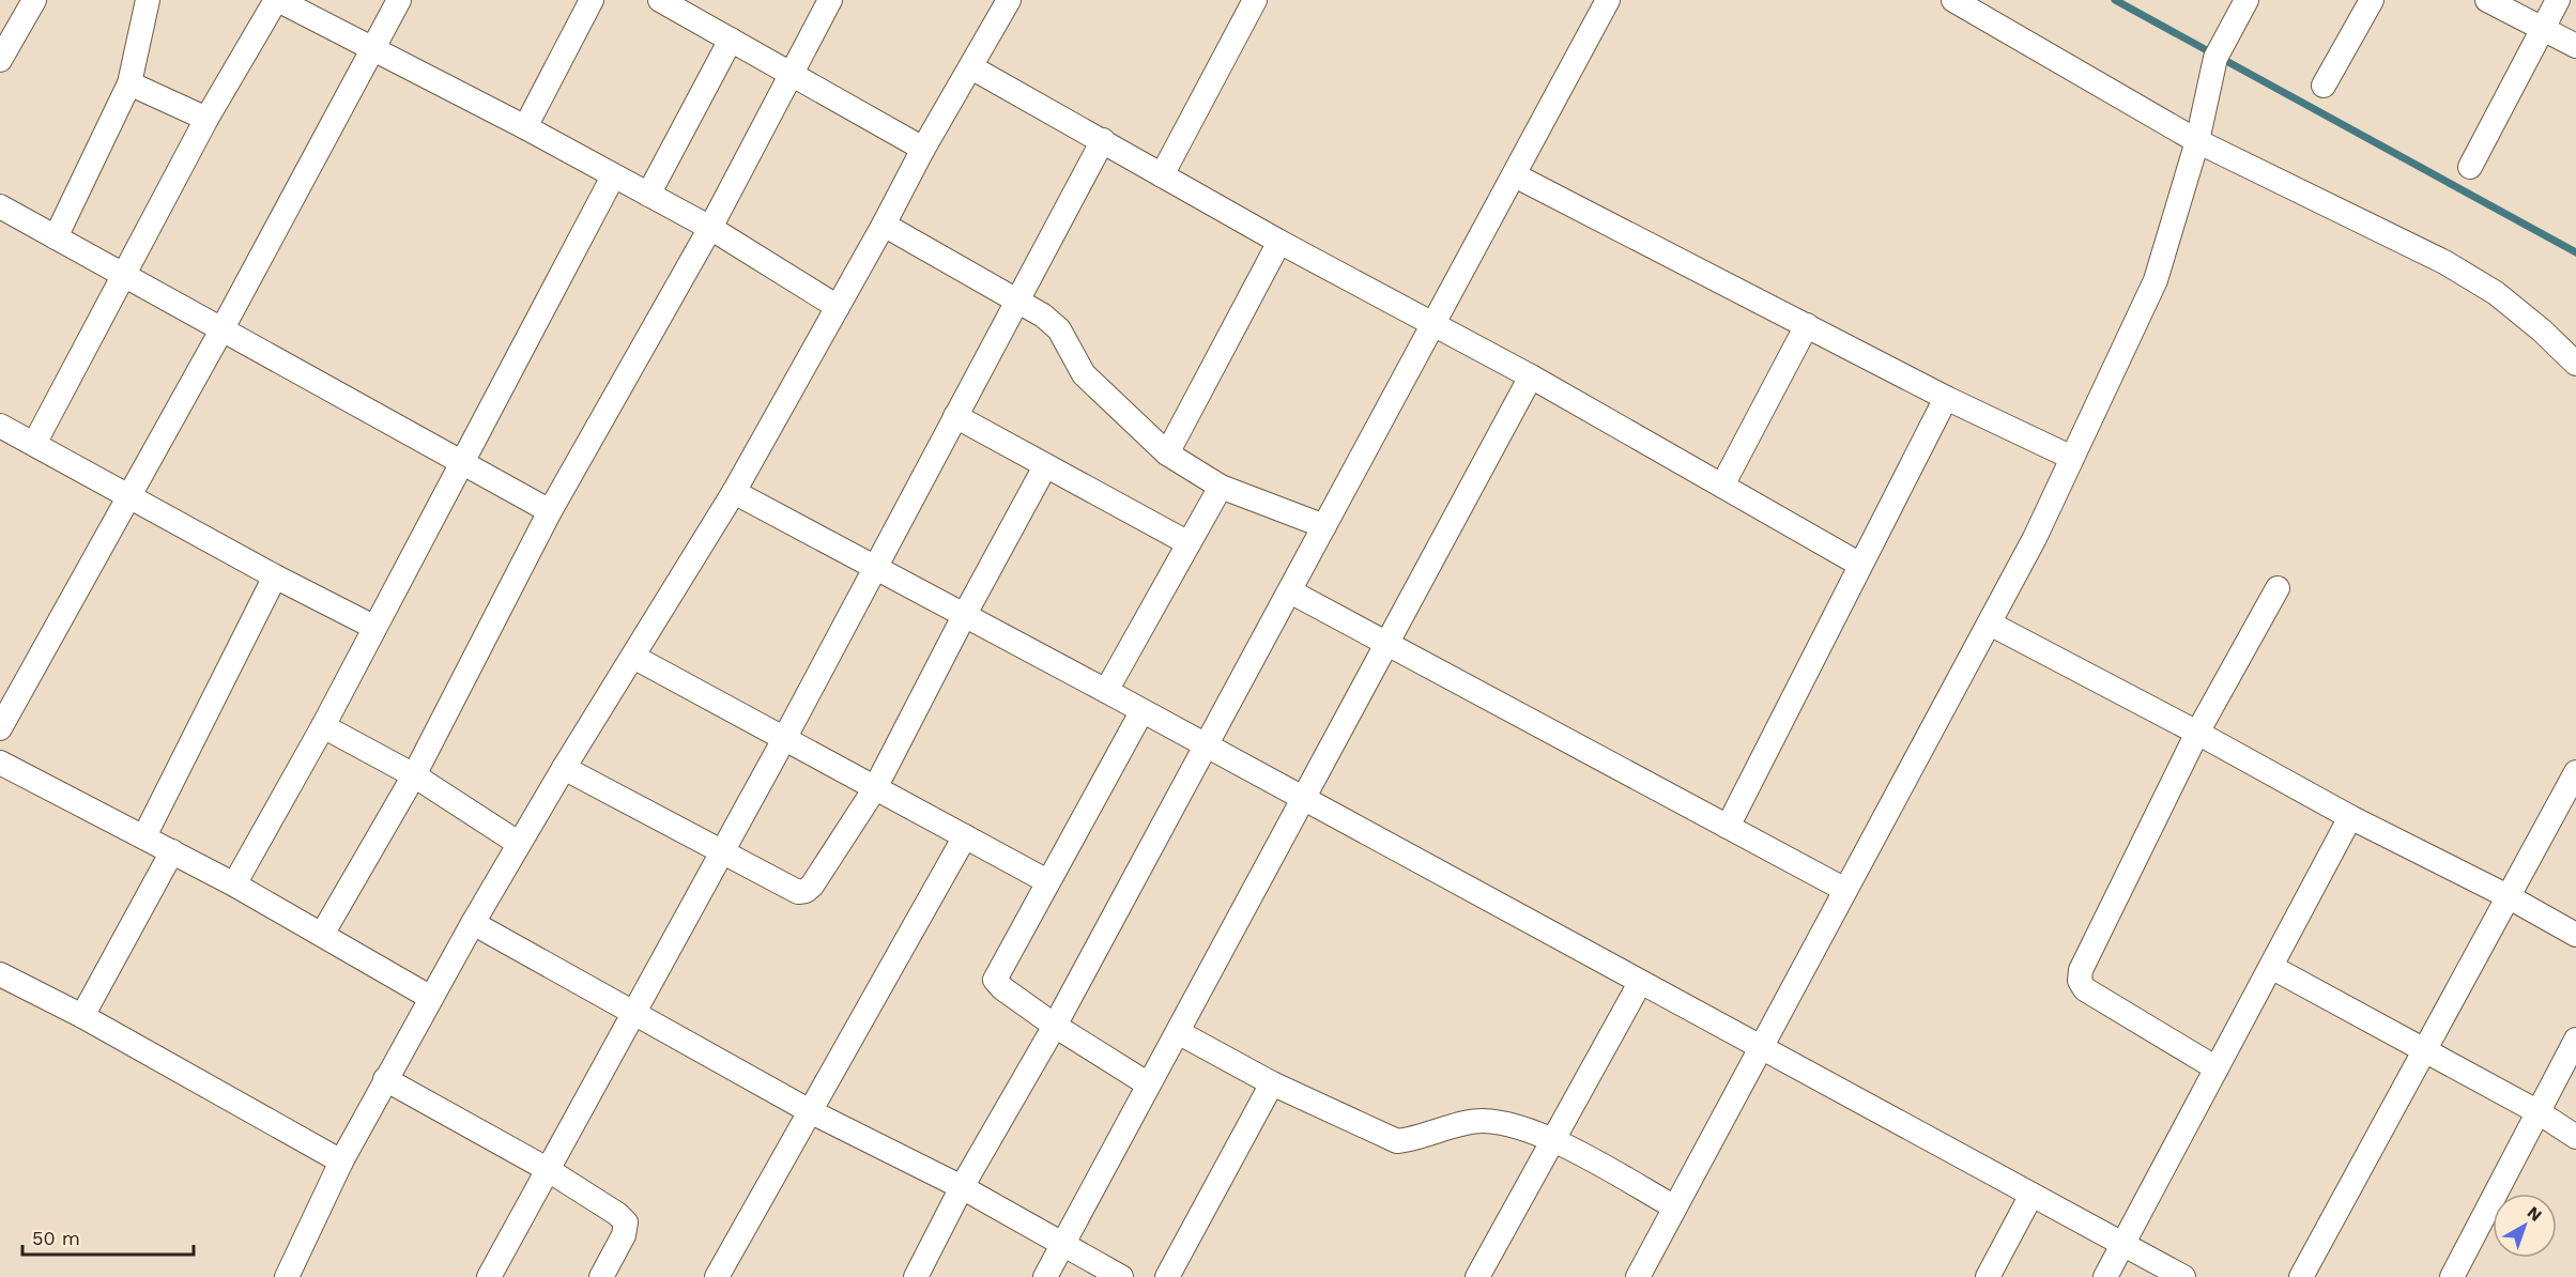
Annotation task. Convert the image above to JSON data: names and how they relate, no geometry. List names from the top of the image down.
{
  "scale_bar": "50 m",
  "north": "top right"
}
